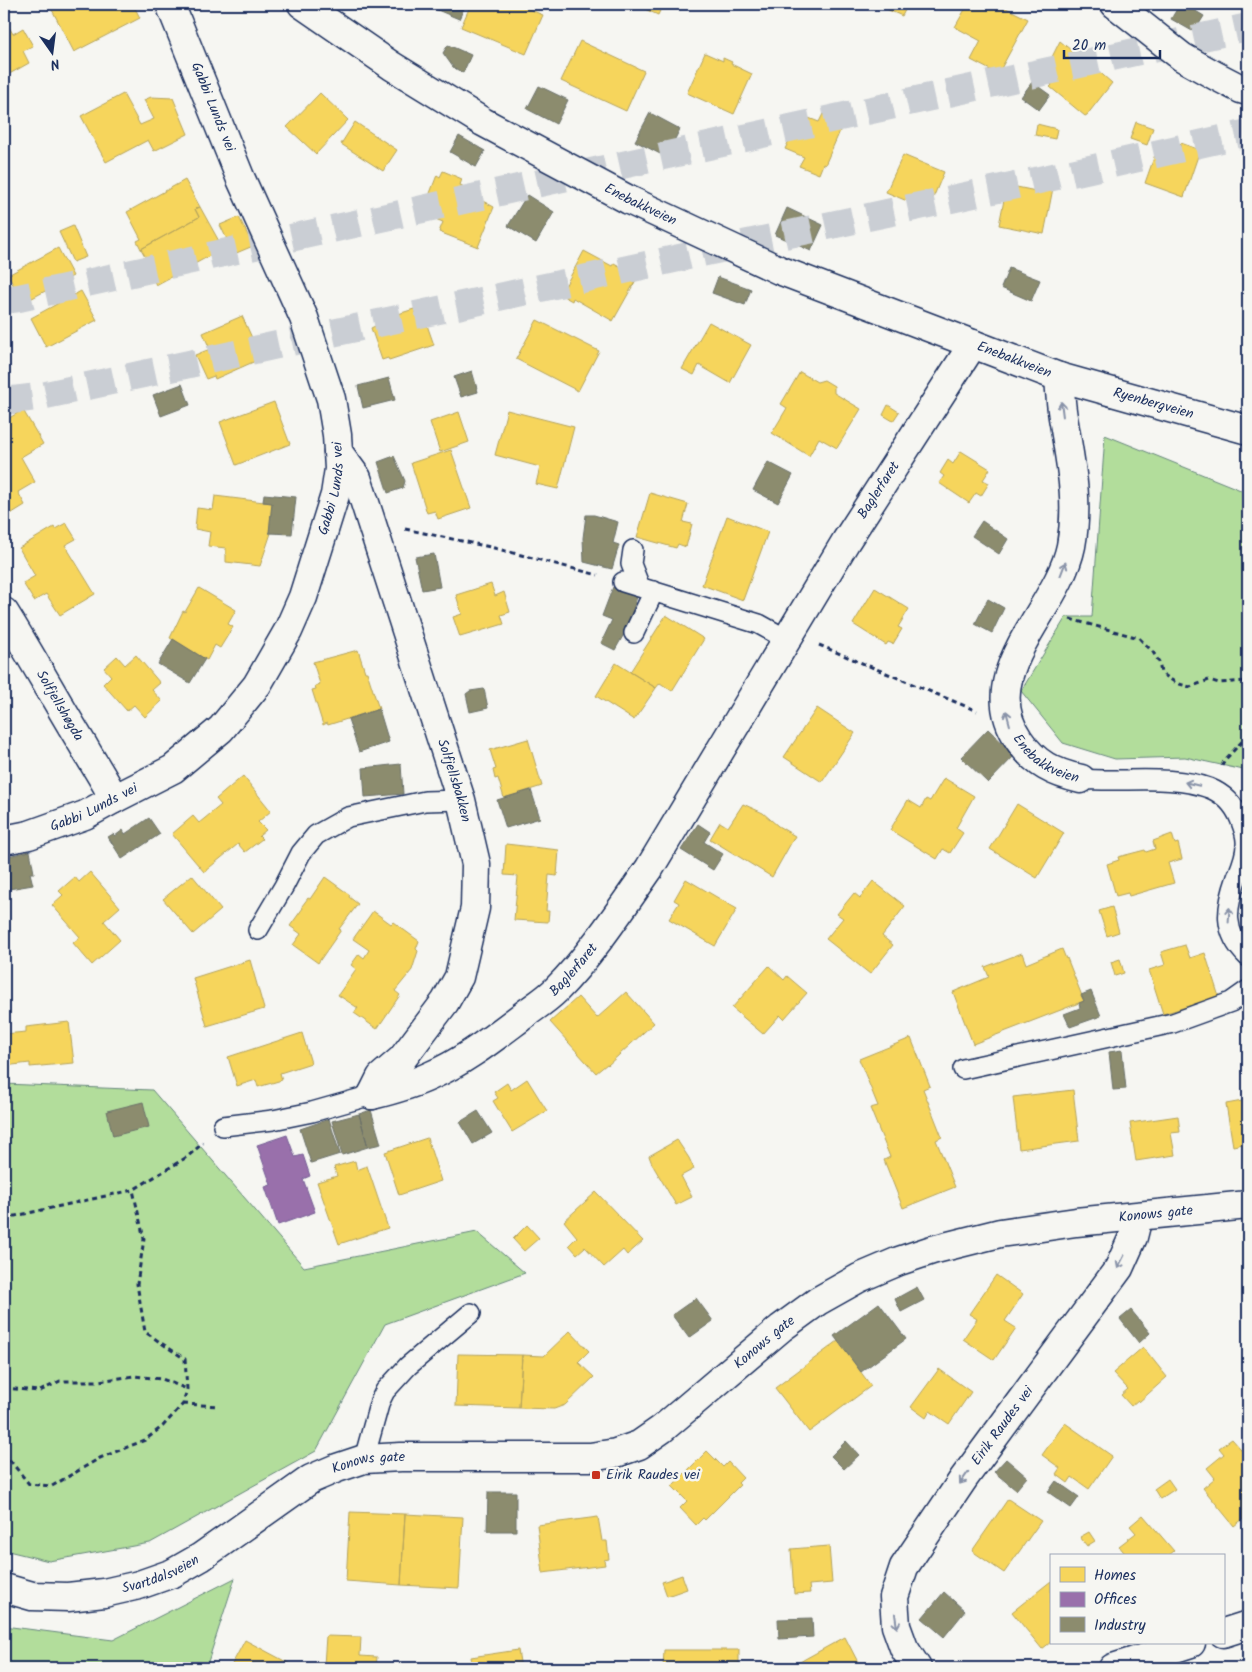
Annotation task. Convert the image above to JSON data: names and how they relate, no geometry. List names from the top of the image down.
{
  "streets": {
    "street": [
      "Gabbi Lunds vei",
      "Enebakkveien",
      "Ryenbergveien",
      "Baglerfaret",
      "Solfjellshøgda",
      "Solfjellsbakken",
      "Konows gate",
      "Eirik Raudes vei",
      "Svartdalsveien"
    ]
  },
  "crossings": [
    ["Gabbi Lunds vei", "Solfjellshøgda"],
    ["Gabbi Lunds vei", "Solfjellsbakken"],
    ["Enebakkveien", "Ryenbergveien"],
    ["Enebakkveien", "Baglerfaret"],
    ["Baglerfaret", "Solfjellsbakken"],
    ["Konows gate", "Eirik Raudes vei"],
    ["Konows gate", "Svartdalsveien"]
  ],
  "one_way": ["Eirik Raudes vei"],
  "places": {
    "transit": ["Eirik Raudes vei"]
  },
  "legend": ["Homes", "Offices", "Industry"],
  "scale_bar": "20 m",
  "north": "bottom"
}
